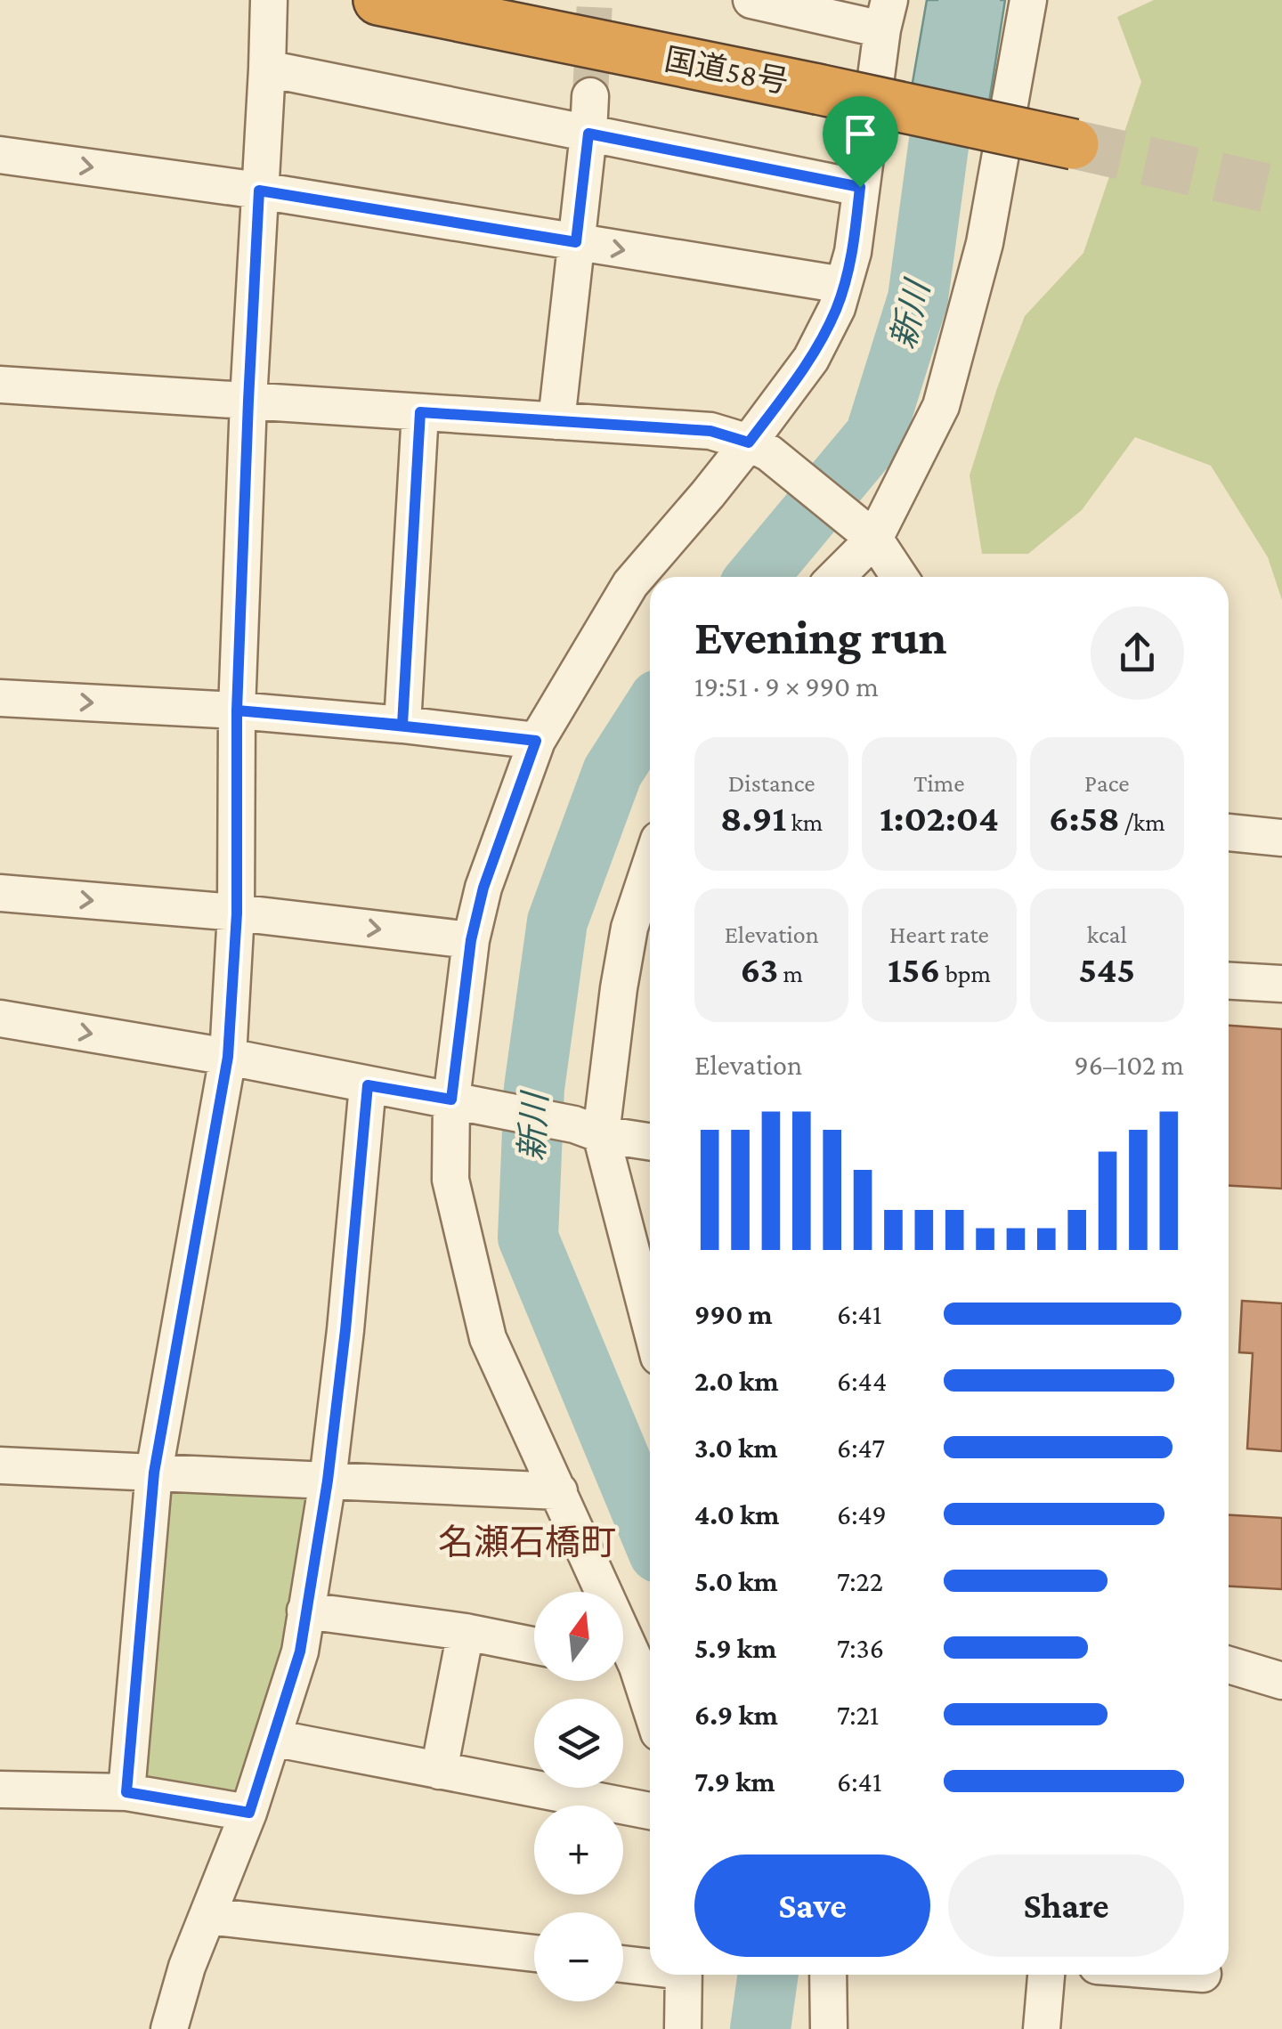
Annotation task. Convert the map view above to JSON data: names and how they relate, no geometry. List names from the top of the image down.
{
  "streets": {
    "highway": ["国道58号"]
  },
  "districts": ["名瀬石橋町"],
  "water": ["新川"],
  "north": "top",
  "page": {
    "heading": ["Evening run", "19:51 · 9 × 990 m"],
    "stats": [
      ["Distance", "8.91 km"],
      ["Time", "1:02:04"],
      ["Pace", "6:58 /km"],
      ["Elevation", "63 m"],
      ["Heart rate", "156 bpm"],
      ["kcal", "545"]
    ],
    "chart": ["Elevation", "96–102 m"],
    "list": [
      {
        "name": "990 m",
        "note": "6:41"
      },
      {
        "name": "2.0 km",
        "note": "6:44"
      },
      {
        "name": "3.0 km",
        "note": "6:47"
      },
      {
        "name": "4.0 km",
        "note": "6:49"
      },
      {
        "name": "5.0 km",
        "note": "7:22"
      },
      {
        "name": "5.9 km",
        "note": "7:36"
      },
      {
        "name": "6.9 km",
        "note": "7:21"
      },
      {
        "name": "7.9 km",
        "note": "6:41"
      }
    ],
    "map_buttons": ["+", "−"],
    "buttons": ["Save", "Share"]
  }
}
